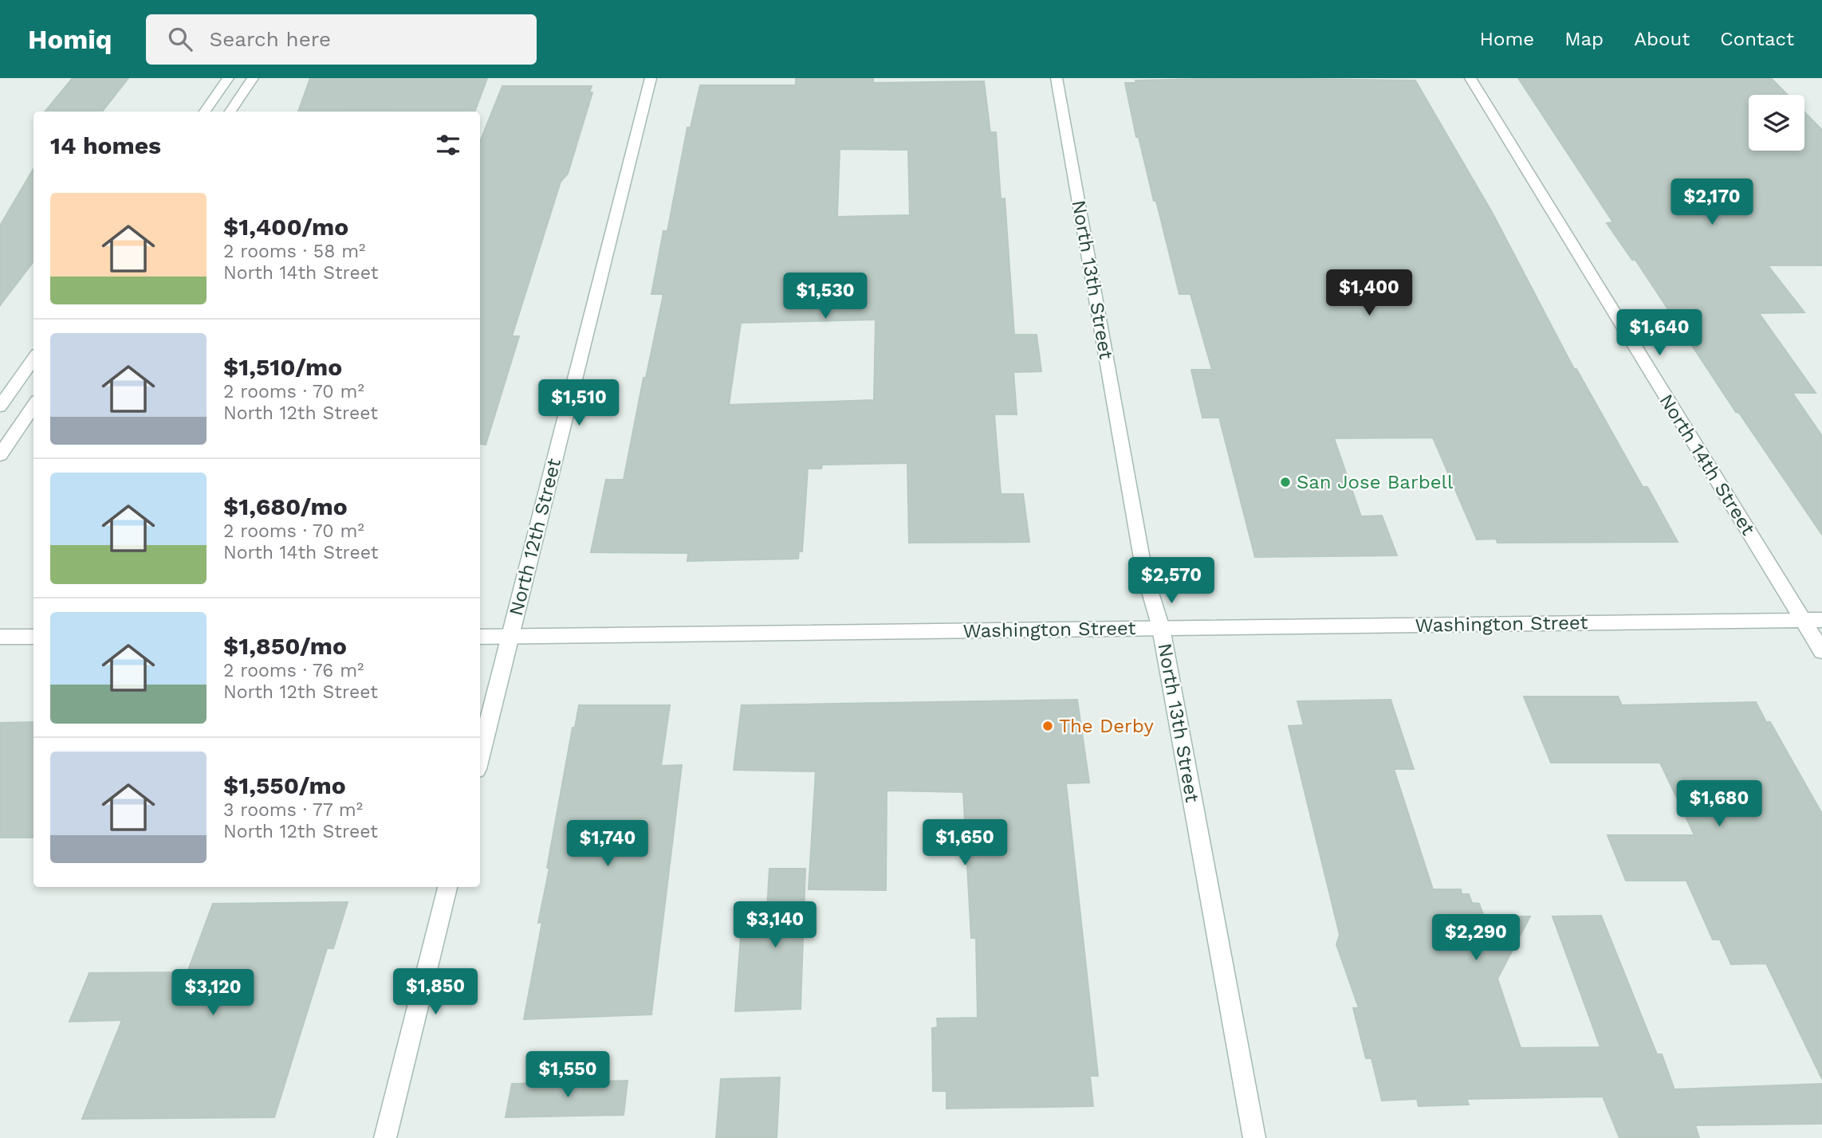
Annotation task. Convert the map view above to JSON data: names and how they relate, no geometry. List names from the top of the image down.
{
  "streets": {
    "street": [
      "North 13th Street",
      "North 14th Street",
      "North 12th Street",
      "Washington Street"
    ]
  },
  "crossings": [
    ["North 13th Street", "Washington Street"],
    ["North 14th Street", "Washington Street"],
    ["North 12th Street", "Washington Street"]
  ],
  "places": ["San Jose Barbell", "The Derby"],
  "page": {
    "header": "Homiq",
    "search": "Search here",
    "nav": [
      "Home",
      "Map",
      "About",
      "Contact"
    ],
    "heading": "14 homes",
    "price": [
      "$2,170",
      "$1,400",
      "$1,530",
      "$1,640",
      "$1,510",
      "$2,570",
      "$1,680",
      "$1,650",
      "$1,740",
      "$3,140",
      "$2,290",
      "$1,850",
      "$3,120",
      "$1,550"
    ],
    "list": [
      {
        "name": "$1,400/mo",
        "note": "2 rooms · 58 m² · North 14th Street"
      },
      {
        "name": "$1,510/mo",
        "note": "2 rooms · 70 m² · North 12th Street"
      },
      {
        "name": "$1,680/mo",
        "note": "2 rooms · 70 m² · North 14th Street"
      },
      {
        "name": "$1,850/mo",
        "note": "2 rooms · 76 m² · North 12th Street"
      },
      {
        "name": "$1,550/mo",
        "note": "3 rooms · 77 m² · North 12th Street"
      }
    ]
  }
}
